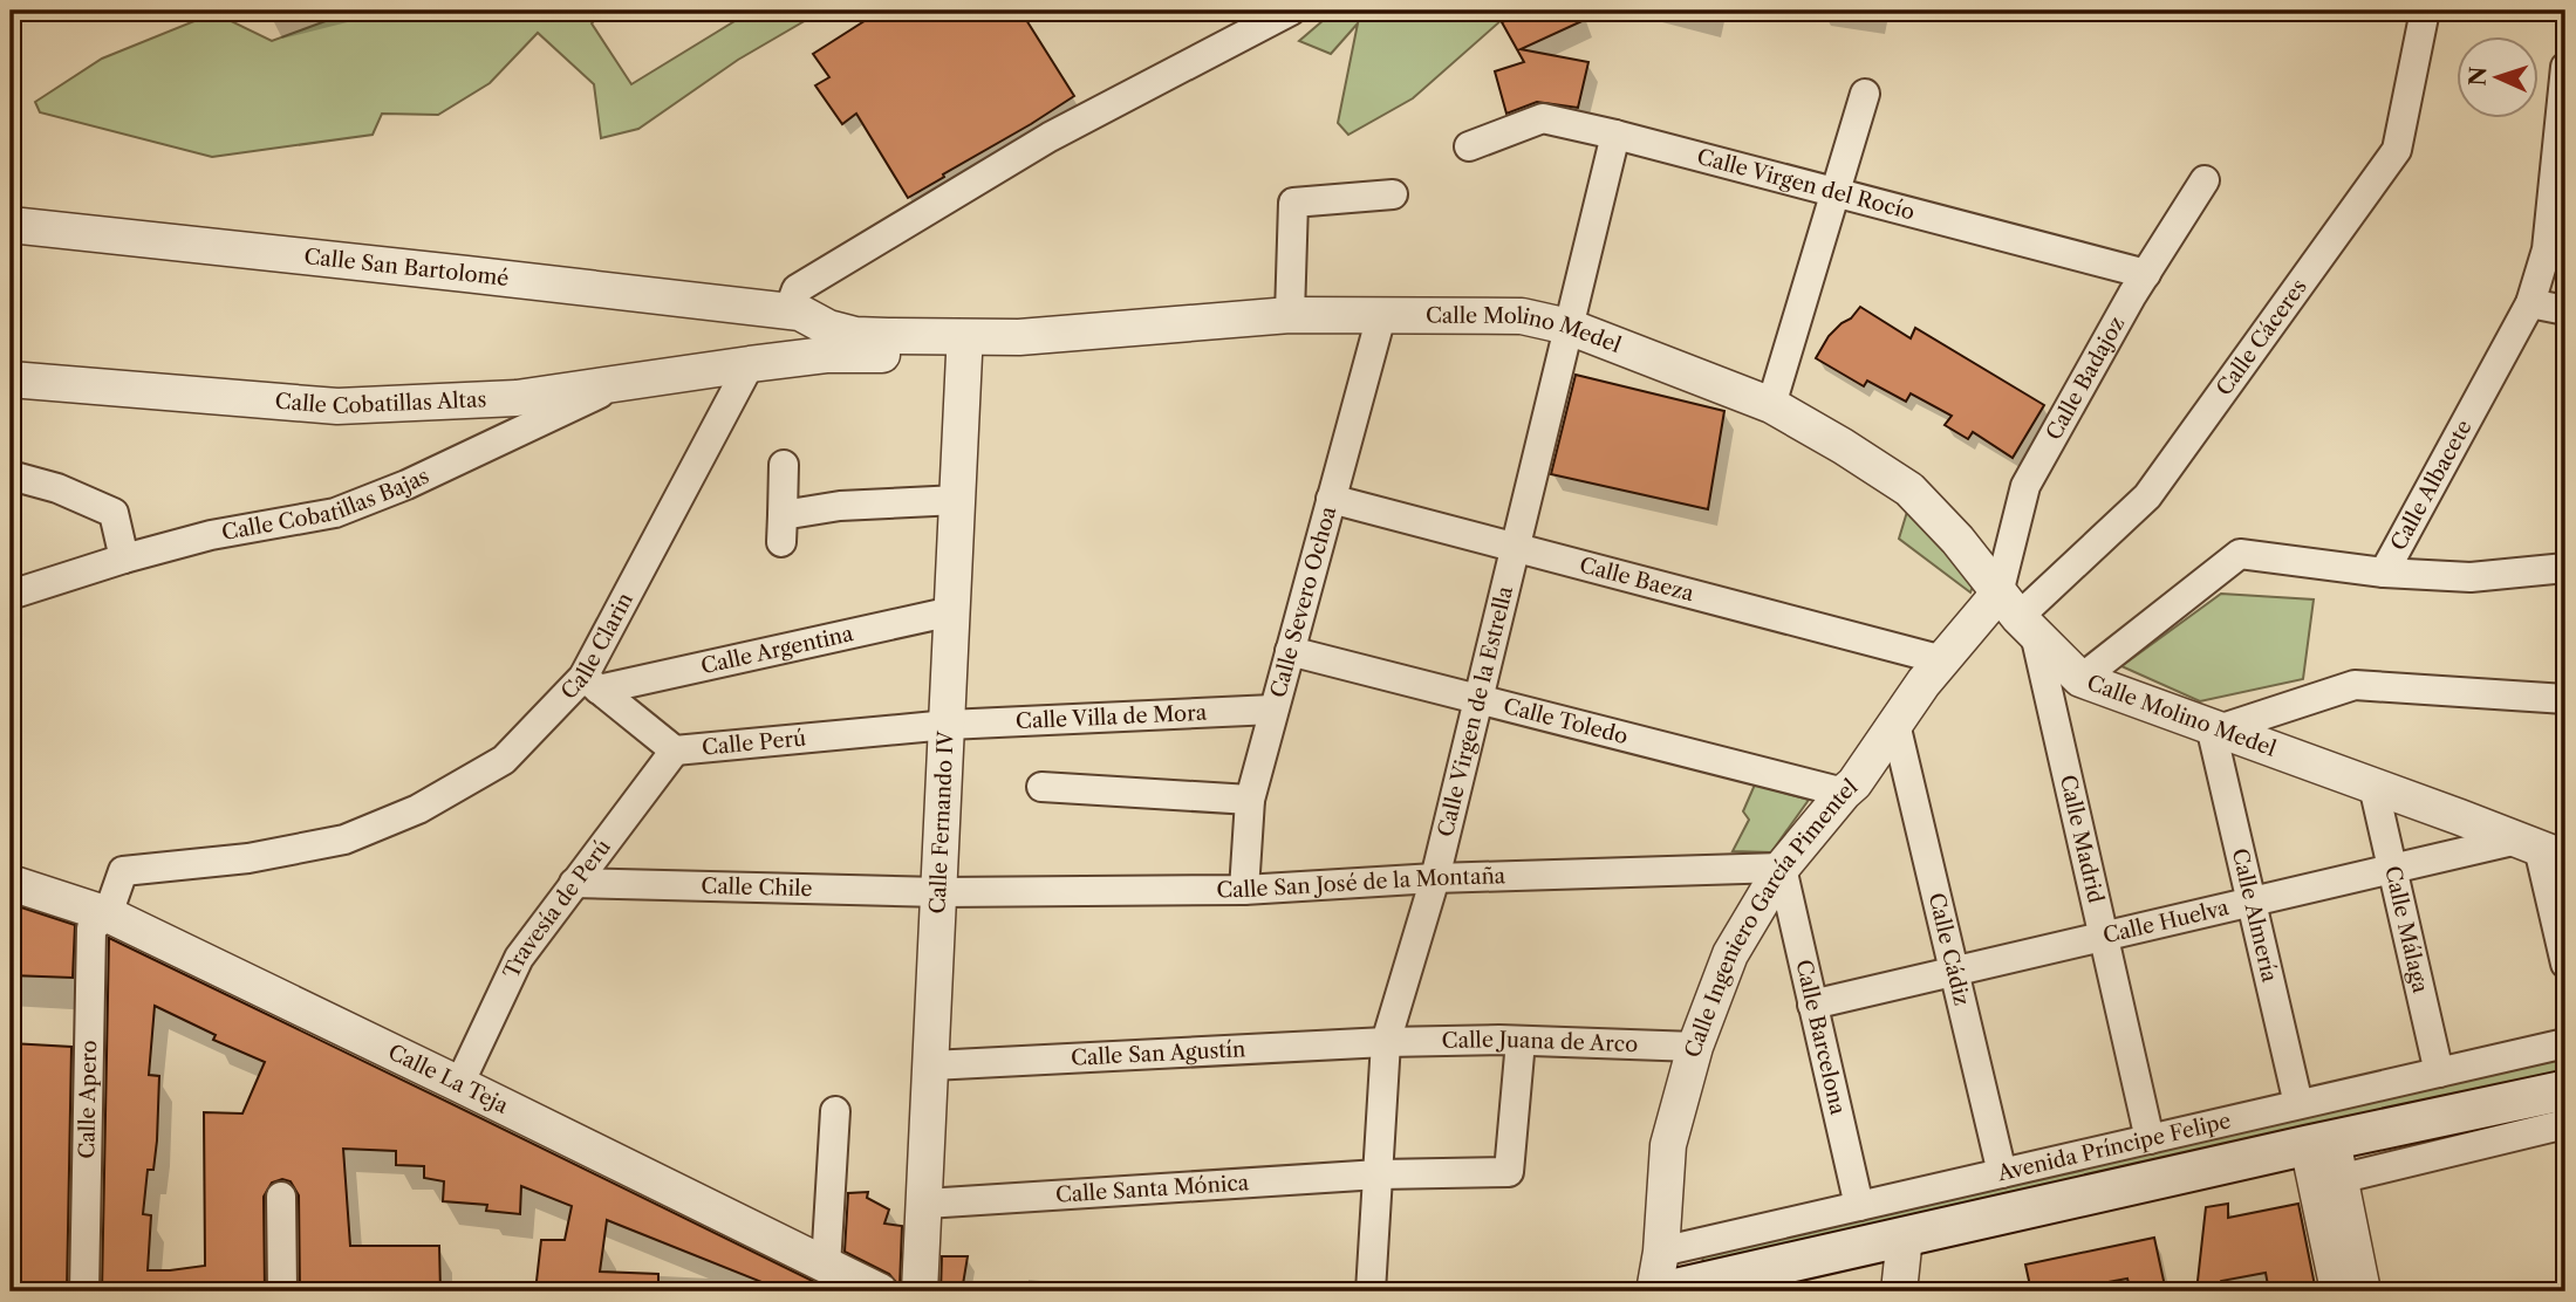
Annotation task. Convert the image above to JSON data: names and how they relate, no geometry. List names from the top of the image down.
{
  "streets": {
    "main road": ["Avenida Príncipe Felipe"],
    "street": [
      "Calle Virgen del Rocío",
      "Calle San Bartolomé",
      "Calle Molino Medel",
      "Calle Cáceres",
      "Calle Badajoz",
      "Calle Cobatillas Altas",
      "Calle Albacete",
      "Calle Cobatillas Bajas",
      "Calle Baeza",
      "Calle Severo Ochoa",
      "Calle Clarin",
      "Calle Argentina",
      "Calle Virgen de la Estrella",
      "Calle Villa de Mora",
      "Calle Toledo",
      "Calle Perú",
      "Calle Fernando IV",
      "Calle Madrid",
      "Calle San José de la Montaña",
      "Calle Chile",
      "Travesía de Perú",
      "Calle Almería",
      "Calle Ingeniero García Pimentel",
      "Calle Huelva",
      "Calle Málaga",
      "Calle Cádiz",
      "Calle Barcelona",
      "Calle Juana de Arco",
      "Calle San Agustín",
      "Calle La Teja",
      "Calle Apero",
      "Calle Santa Mónica"
    ]
  },
  "crossings": [
    ["Calle Virgen del Rocío", "Calle Badajoz"],
    ["Calle Virgen del Rocío", "Calle Virgen de la Estrella"],
    ["Calle San Bartolomé", "Calle Molino Medel"],
    ["Calle Molino Medel", "Calle Cáceres"],
    ["Calle Molino Medel", "Calle Badajoz"],
    ["Calle Molino Medel", "Calle Albacete"],
    ["Calle Molino Medel", "Calle Severo Ochoa"],
    ["Calle Molino Medel", "Calle Virgen de la Estrella"],
    ["Calle Molino Medel", "Calle Madrid"],
    ["Calle Molino Medel", "Calle Almería"],
    ["Calle Molino Medel", "Calle Ingeniero García Pimentel"],
    ["Calle Molino Medel", "Calle Huelva"],
    ["Calle Molino Medel", "Calle Málaga"],
    ["Calle Cáceres", "Calle Badajoz"],
    ["Calle Cáceres", "Calle Madrid"],
    ["Calle Cáceres", "Calle Ingeniero García Pimentel"],
    ["Calle Badajoz", "Calle Madrid"],
    ["Calle Badajoz", "Calle Ingeniero García Pimentel"],
    ["Calle Cobatillas Altas", "Calle Cobatillas Bajas"],
    ["Calle Cobatillas Altas", "Calle Clarin"],
    ["Calle Baeza", "Calle Severo Ochoa"],
    ["Calle Baeza", "Calle Virgen de la Estrella"],
    ["Calle Baeza", "Calle Ingeniero García Pimentel"],
    ["Calle Severo Ochoa", "Calle Villa de Mora"],
    ["Calle Severo Ochoa", "Calle Toledo"],
    ["Calle Severo Ochoa", "Calle San José de la Montaña"],
    ["Calle Clarin", "Calle Argentina"],
    ["Calle Clarin", "Calle Perú"],
    ["Calle Clarin", "Calle La Teja"],
    ["Calle Clarin", "Calle Apero"],
    ["Calle Argentina", "Calle Perú"],
    ["Calle Argentina", "Calle Fernando IV"],
    ["Calle Virgen de la Estrella", "Calle Toledo"],
    ["Calle Virgen de la Estrella", "Calle San José de la Montaña"],
    ["Calle Virgen de la Estrella", "Calle Juana de Arco"],
    ["Calle Virgen de la Estrella", "Calle San Agustín"],
    ["Calle Virgen de la Estrella", "Calle Santa Mónica"],
    ["Calle Villa de Mora", "Calle Perú"],
    ["Calle Villa de Mora", "Calle Fernando IV"],
    ["Calle Toledo", "Calle Ingeniero García Pimentel"],
    ["Calle Perú", "Calle Fernando IV"],
    ["Calle Perú", "Travesía de Perú"],
    ["Calle Fernando IV", "Calle San José de la Montaña"],
    ["Calle Fernando IV", "Calle Chile"],
    ["Calle Fernando IV", "Calle San Agustín"],
    ["Calle Fernando IV", "Calle Santa Mónica"],
    ["Calle Madrid", "Calle Ingeniero García Pimentel"],
    ["Calle Madrid", "Calle Huelva"],
    ["Calle Madrid", "Avenida Príncipe Felipe"],
    ["Calle San José de la Montaña", "Calle Chile"],
    ["Calle San José de la Montaña", "Calle Ingeniero García Pimentel"],
    ["Calle San José de la Montaña", "Calle Barcelona"],
    ["Calle Chile", "Travesía de Perú"],
    ["Travesía de Perú", "Calle La Teja"],
    ["Calle Almería", "Calle Huelva"],
    ["Calle Almería", "Avenida Príncipe Felipe"],
    ["Calle Ingeniero García Pimentel", "Calle Cádiz"],
    ["Calle Ingeniero García Pimentel", "Calle Barcelona"],
    ["Calle Ingeniero García Pimentel", "Calle Juana de Arco"],
    ["Calle Ingeniero García Pimentel", "Avenida Príncipe Felipe"],
    ["Calle Huelva", "Calle Málaga"],
    ["Calle Huelva", "Calle Cádiz"],
    ["Calle Huelva", "Calle Barcelona"],
    ["Calle Málaga", "Avenida Príncipe Felipe"],
    ["Calle Cádiz", "Avenida Príncipe Felipe"],
    ["Calle Barcelona", "Avenida Príncipe Felipe"],
    ["Calle Juana de Arco", "Calle San Agustín"],
    ["Calle Juana de Arco", "Calle Santa Mónica"],
    ["Calle La Teja", "Calle Apero"]
  ],
  "north": "left"
}
